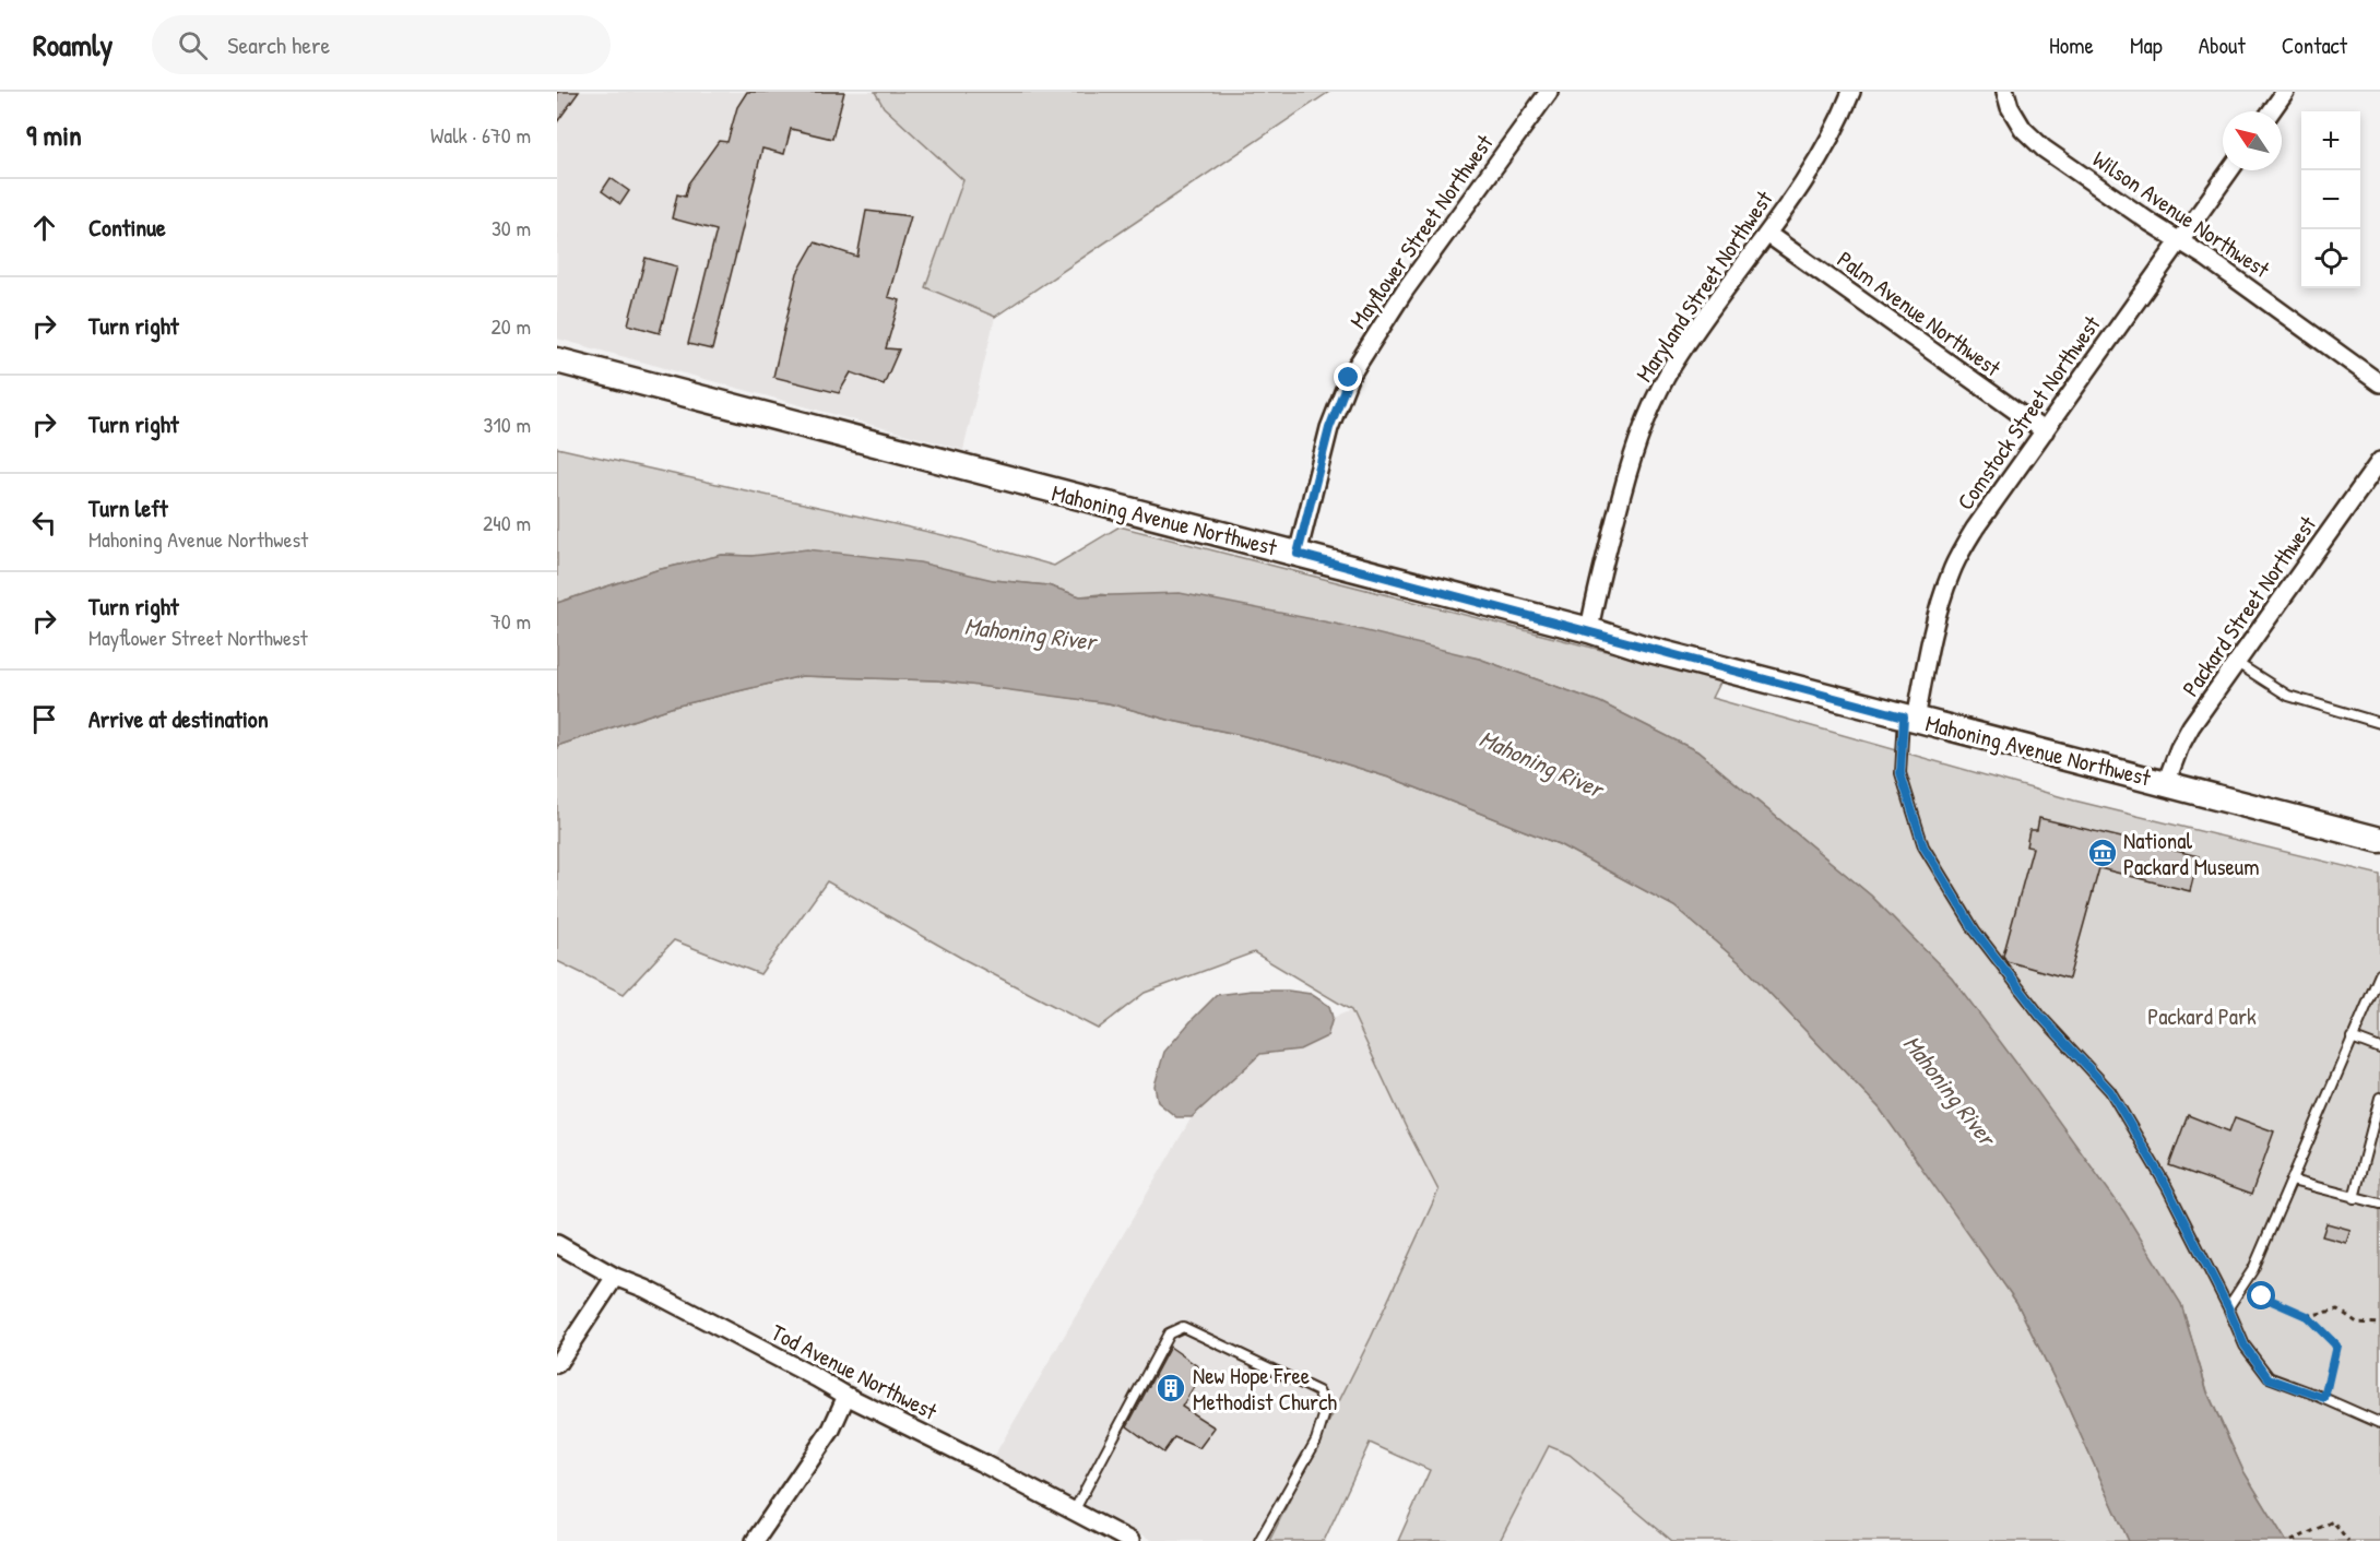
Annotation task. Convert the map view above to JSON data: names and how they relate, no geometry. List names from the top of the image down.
{
  "streets": {
    "main road": ["Mahoning Avenue Northwest"],
    "street": [
      "Wilson Avenue Northwest",
      "Mayflower Street Northwest",
      "Maryland Street Northwest",
      "Palm Avenue Northwest",
      "Comstock Street Northwest",
      "Packard Street Northwest",
      "Tod Avenue Northwest"
    ]
  },
  "crossings": [
    ["Wilson Avenue Northwest", "Comstock Street Northwest"],
    ["Mayflower Street Northwest", "Mahoning Avenue Northwest"],
    ["Maryland Street Northwest", "Palm Avenue Northwest"],
    ["Maryland Street Northwest", "Mahoning Avenue Northwest"],
    ["Palm Avenue Northwest", "Comstock Street Northwest"],
    ["Comstock Street Northwest", "Mahoning Avenue Northwest"],
    ["Mahoning Avenue Northwest", "Packard Street Northwest"]
  ],
  "water": ["Mahoning River"],
  "parks": ["Packard Park"],
  "places": {
    "museum": ["National Packard Museum"],
    "building": ["New Hope Free Methodist Church"]
  },
  "north": "top left",
  "page": {
    "header": "Roamly",
    "search": "Search here",
    "nav": [
      "Home",
      "Map",
      "About",
      "Contact"
    ],
    "heading": ["9 min", "Walk · 670 m"],
    "map_buttons": ["+", "−"],
    "list": [
      ["Continue", "30 m"],
      ["Turn right", "20 m"],
      ["Turn right", "310 m"],
      ["Turn left", "Mahoning Avenue Northwest", "240 m"],
      ["Turn right", "Mayflower Street Northwest", "70 m"],
      "Arrive at destination"
    ]
  }
}
